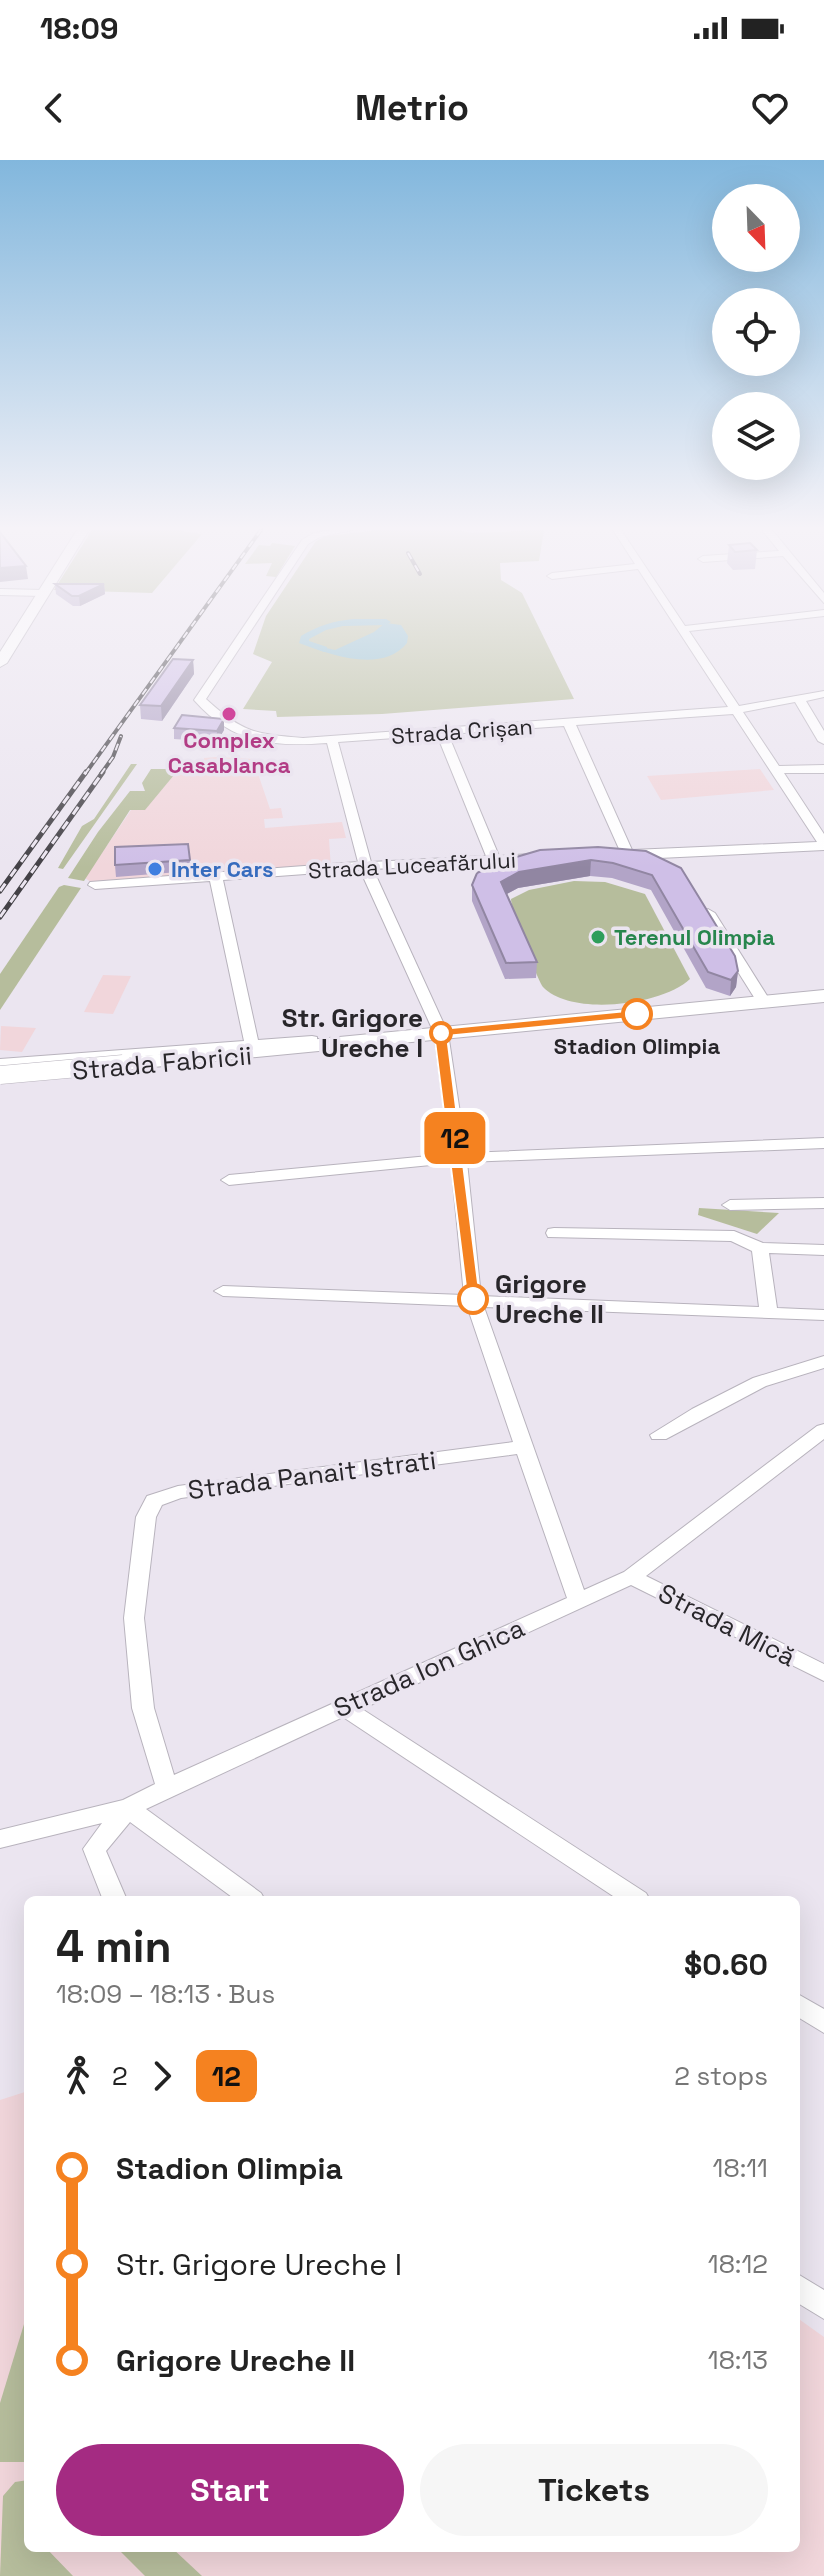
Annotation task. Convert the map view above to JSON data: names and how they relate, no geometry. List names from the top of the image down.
{
  "streets": {
    "main road": ["Strada Fabricii"],
    "street": [
      "Strada Crișan",
      "Strada Luceafărului",
      "Strada Panait Istrati",
      "Strada Mică",
      "Strada Ion Ghica"
    ]
  },
  "crossings": [
    ["Strada Panait Istrati", "Strada Ion Ghica"],
    ["Strada Mică", "Strada Ion Ghica"]
  ],
  "places": [
    "Complex Casablanca",
    "Inter Cars",
    "Terenul Olimpia",
    "Stadion Olimpia",
    "Str. Grigore Ureche I",
    "Grigore Ureche II"
  ],
  "lines": ["bus line 12"],
  "north": "bottom right",
  "page": {
    "status": "18:09",
    "header": "Metrio",
    "on_map": "12",
    "heading": ["4 min", "18:09 – 18:13 · Bus", "$0.60"],
    "legs": ["2", "12", "2 stops"],
    "list": [
      {
        "name": "Stadion Olimpia",
        "value": "18:11"
      },
      {
        "name": "Str. Grigore Ureche I",
        "value": "18:12"
      },
      {
        "name": "Grigore Ureche II",
        "value": "18:13"
      }
    ],
    "buttons": ["Start", "Tickets"]
  }
}
